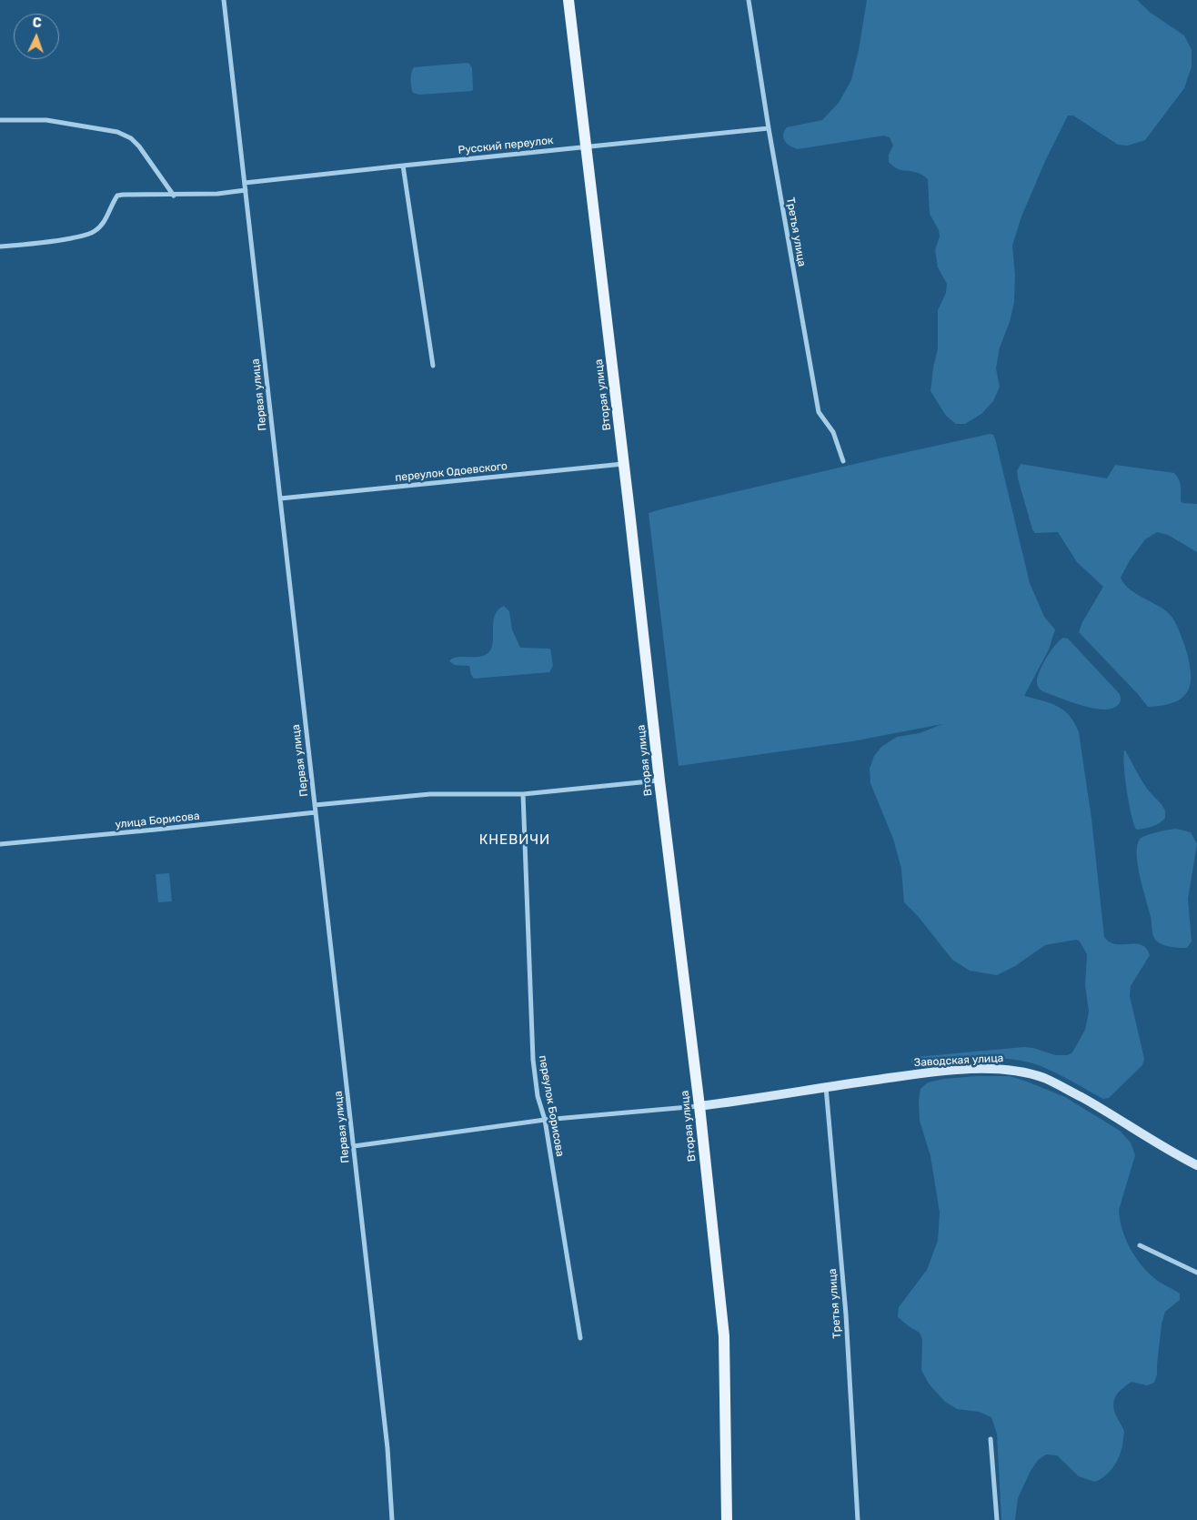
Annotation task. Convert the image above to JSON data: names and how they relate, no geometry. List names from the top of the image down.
{
  "streets": {
    "main road": ["Вторая улица"],
    "street": [
      "Русский переулок",
      "Третья улица",
      "Первая улица",
      "переулок Одоевского",
      "улица Борисова",
      "Заводская улица",
      "переулок Борисова"
    ]
  },
  "crossings": [
    ["Русский переулок", "Третья улица"],
    ["Русский переулок", "Первая улица"],
    ["Русский переулок", "Вторая улица"],
    ["Третья улица", "Заводская улица"],
    ["Первая улица", "переулок Одоевского"],
    ["Первая улица", "улица Борисова"],
    ["Вторая улица", "переулок Одоевского"],
    ["Вторая улица", "Заводская улица"]
  ],
  "districts": ["КНЕВИЧИ"],
  "north": "top"
}
